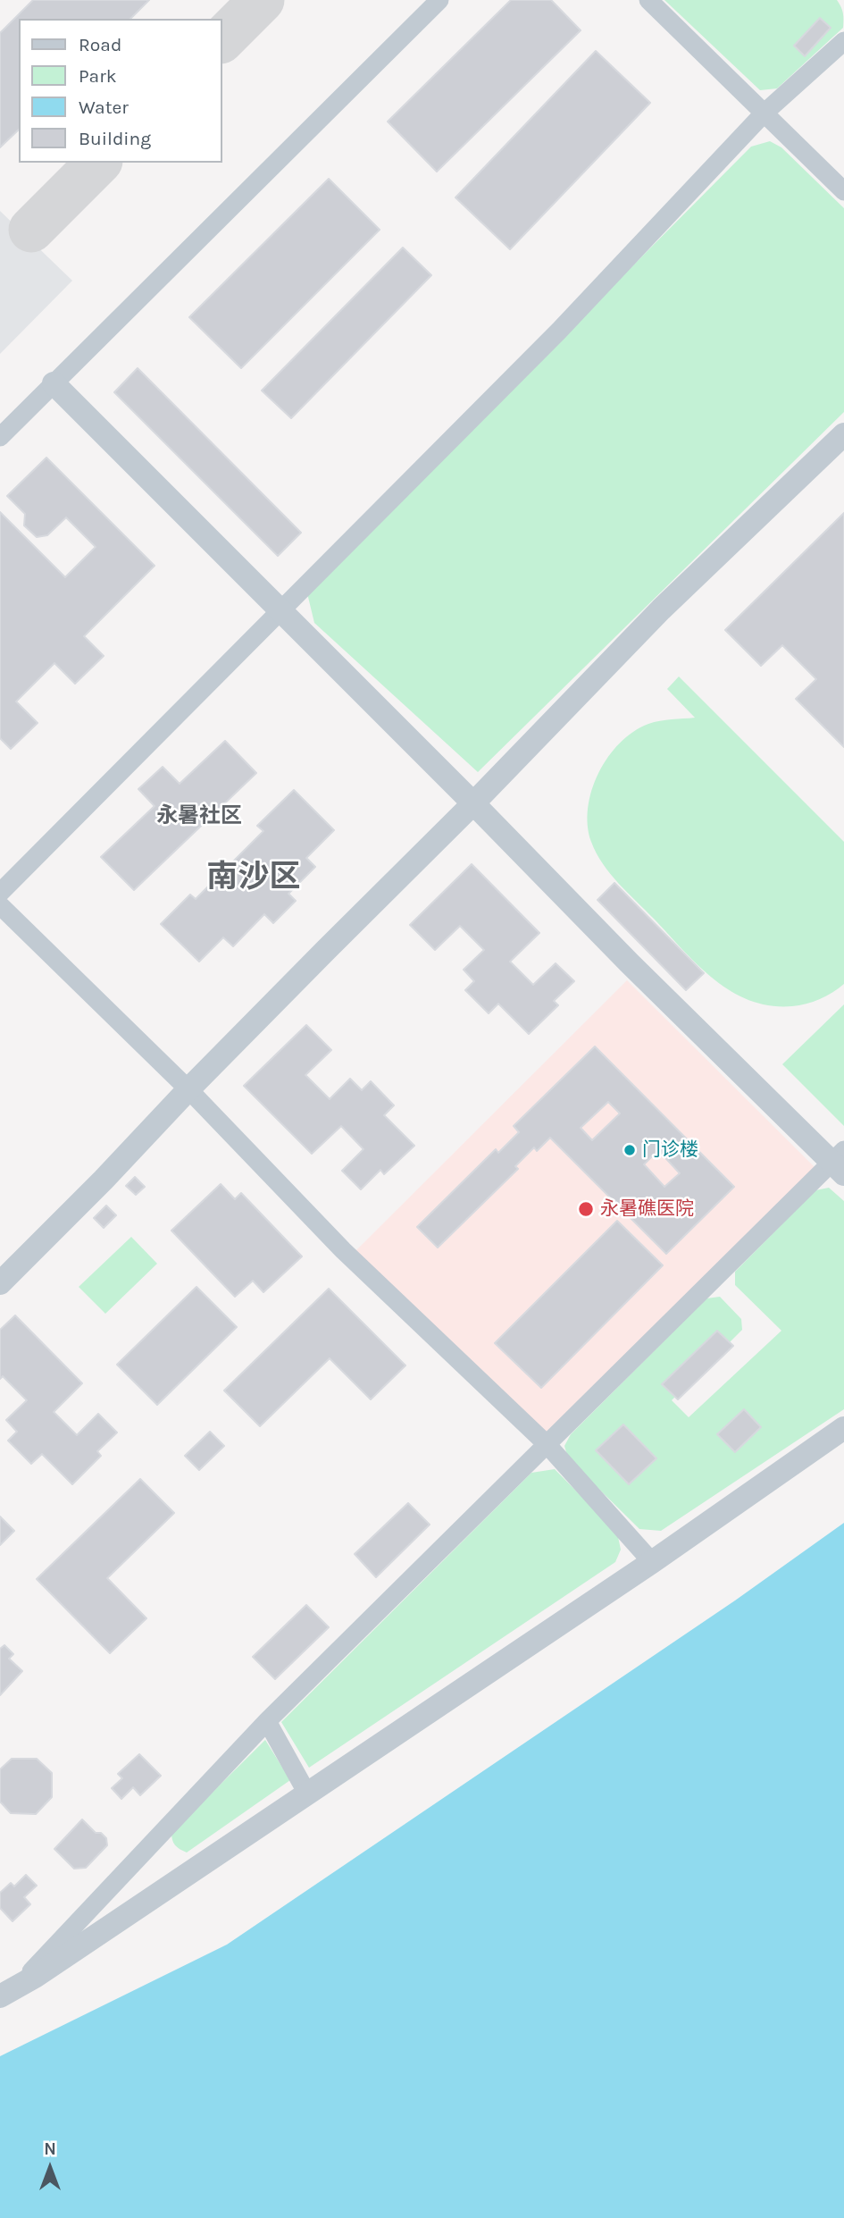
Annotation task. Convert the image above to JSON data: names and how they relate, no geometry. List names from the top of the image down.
{
  "districts": ["永暑社区", "南沙区"],
  "places": ["门诊楼", "永暑礁医院"],
  "legend": [
    "Road",
    "Park",
    "Water",
    "Building"
  ],
  "north": "top"
}
